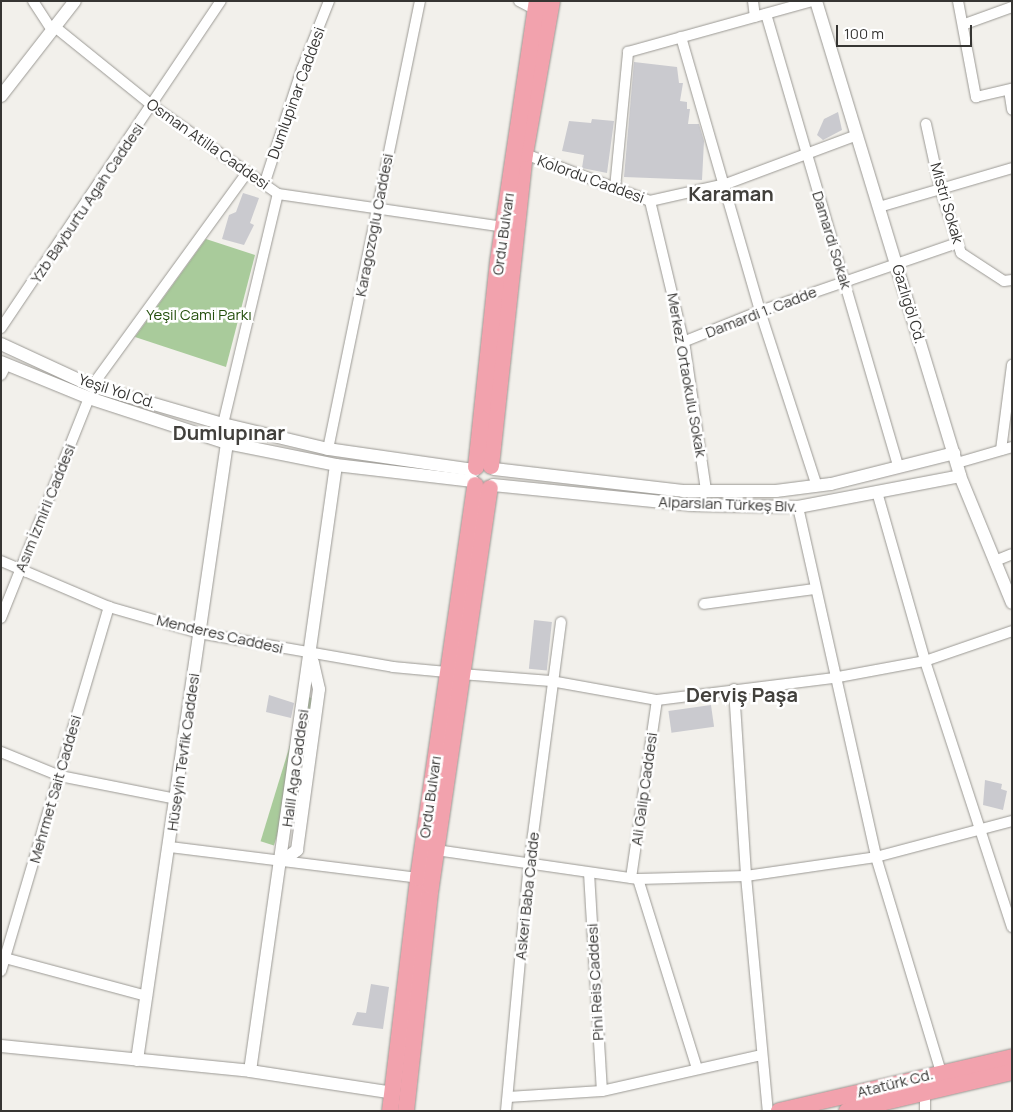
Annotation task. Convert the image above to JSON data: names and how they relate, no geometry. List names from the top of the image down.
{
  "streets": {
    "main road": ["Ordu Bulvarı", "Atatürk Cd."],
    "street": [
      "Dumlupinar Caddesi",
      "Osman Atilla Caddesi",
      "Kolordu Caddesi",
      "Yzb Bayburtu Agah Caddesi",
      "Mistri Sokak",
      "Karagozoglu Caddesi",
      "Damardi Sokak",
      "Gazlıgöl Cd.",
      "Damardi 1. Cadde",
      "Merkez Ortaokulu Sokak",
      "Yeşil Yol Cd.",
      "Alparslan Türkeş Blv.",
      "Asım İzmirli Caddesi",
      "Menderes Caddesi",
      "Hüseyin Tevfik Caddesi",
      "Halil Aga Caddesi",
      "Mehrmet Sait Caddesi",
      "Ali Galip Caddesi",
      "Askeri Baba Cadde",
      "Pini Reis Caddesi"
    ]
  },
  "crossings": [
    ["Dumlupinar Caddesi", "Osman Atilla Caddesi"],
    ["Osman Atilla Caddesi", "Yzb Bayburtu Agah Caddesi"],
    ["Osman Atilla Caddesi", "Karagozoglu Caddesi"],
    ["Osman Atilla Caddesi", "Ordu Bulvarı"],
    ["Kolordu Caddesi", "Ordu Bulvarı"],
    ["Kolordu Caddesi", "Damardi Sokak"],
    ["Kolordu Caddesi", "Gazlıgöl Cd."],
    ["Kolordu Caddesi", "Merkez Ortaokulu Sokak"],
    ["Mistri Sokak", "Damardi 1. Cadde"],
    ["Karagozoglu Caddesi", "Yeşil Yol Cd."],
    ["Ordu Bulvarı", "Yeşil Yol Cd."],
    ["Ordu Bulvarı", "Alparslan Türkeş Blv."],
    ["Ordu Bulvarı", "Menderes Caddesi"],
    ["Damardi Sokak", "Damardi 1. Cadde"],
    ["Damardi Sokak", "Alparslan Türkeş Blv."],
    ["Gazlıgöl Cd.", "Damardi 1. Cadde"],
    ["Gazlıgöl Cd.", "Alparslan Türkeş Blv."],
    ["Damardi 1. Cadde", "Merkez Ortaokulu Sokak"],
    ["Merkez Ortaokulu Sokak", "Alparslan Türkeş Blv."],
    ["Yeşil Yol Cd.", "Alparslan Türkeş Blv."],
    ["Yeşil Yol Cd.", "Asım İzmirli Caddesi"],
    ["Yeşil Yol Cd.", "Hüseyin Tevfik Caddesi"],
    ["Yeşil Yol Cd.", "Halil Aga Caddesi"],
    ["Asım İzmirli Caddesi", "Menderes Caddesi"],
    ["Menderes Caddesi", "Hüseyin Tevfik Caddesi"],
    ["Menderes Caddesi", "Halil Aga Caddesi"],
    ["Menderes Caddesi", "Mehrmet Sait Caddesi"],
    ["Menderes Caddesi", "Ali Galip Caddesi"],
    ["Menderes Caddesi", "Askeri Baba Cadde"]
  ],
  "districts": ["Karaman", "Dumlupınar", "Derviş Paşa"],
  "parks": ["Yeşil Cami Parkı"],
  "scale_bar": "100 m"
}
